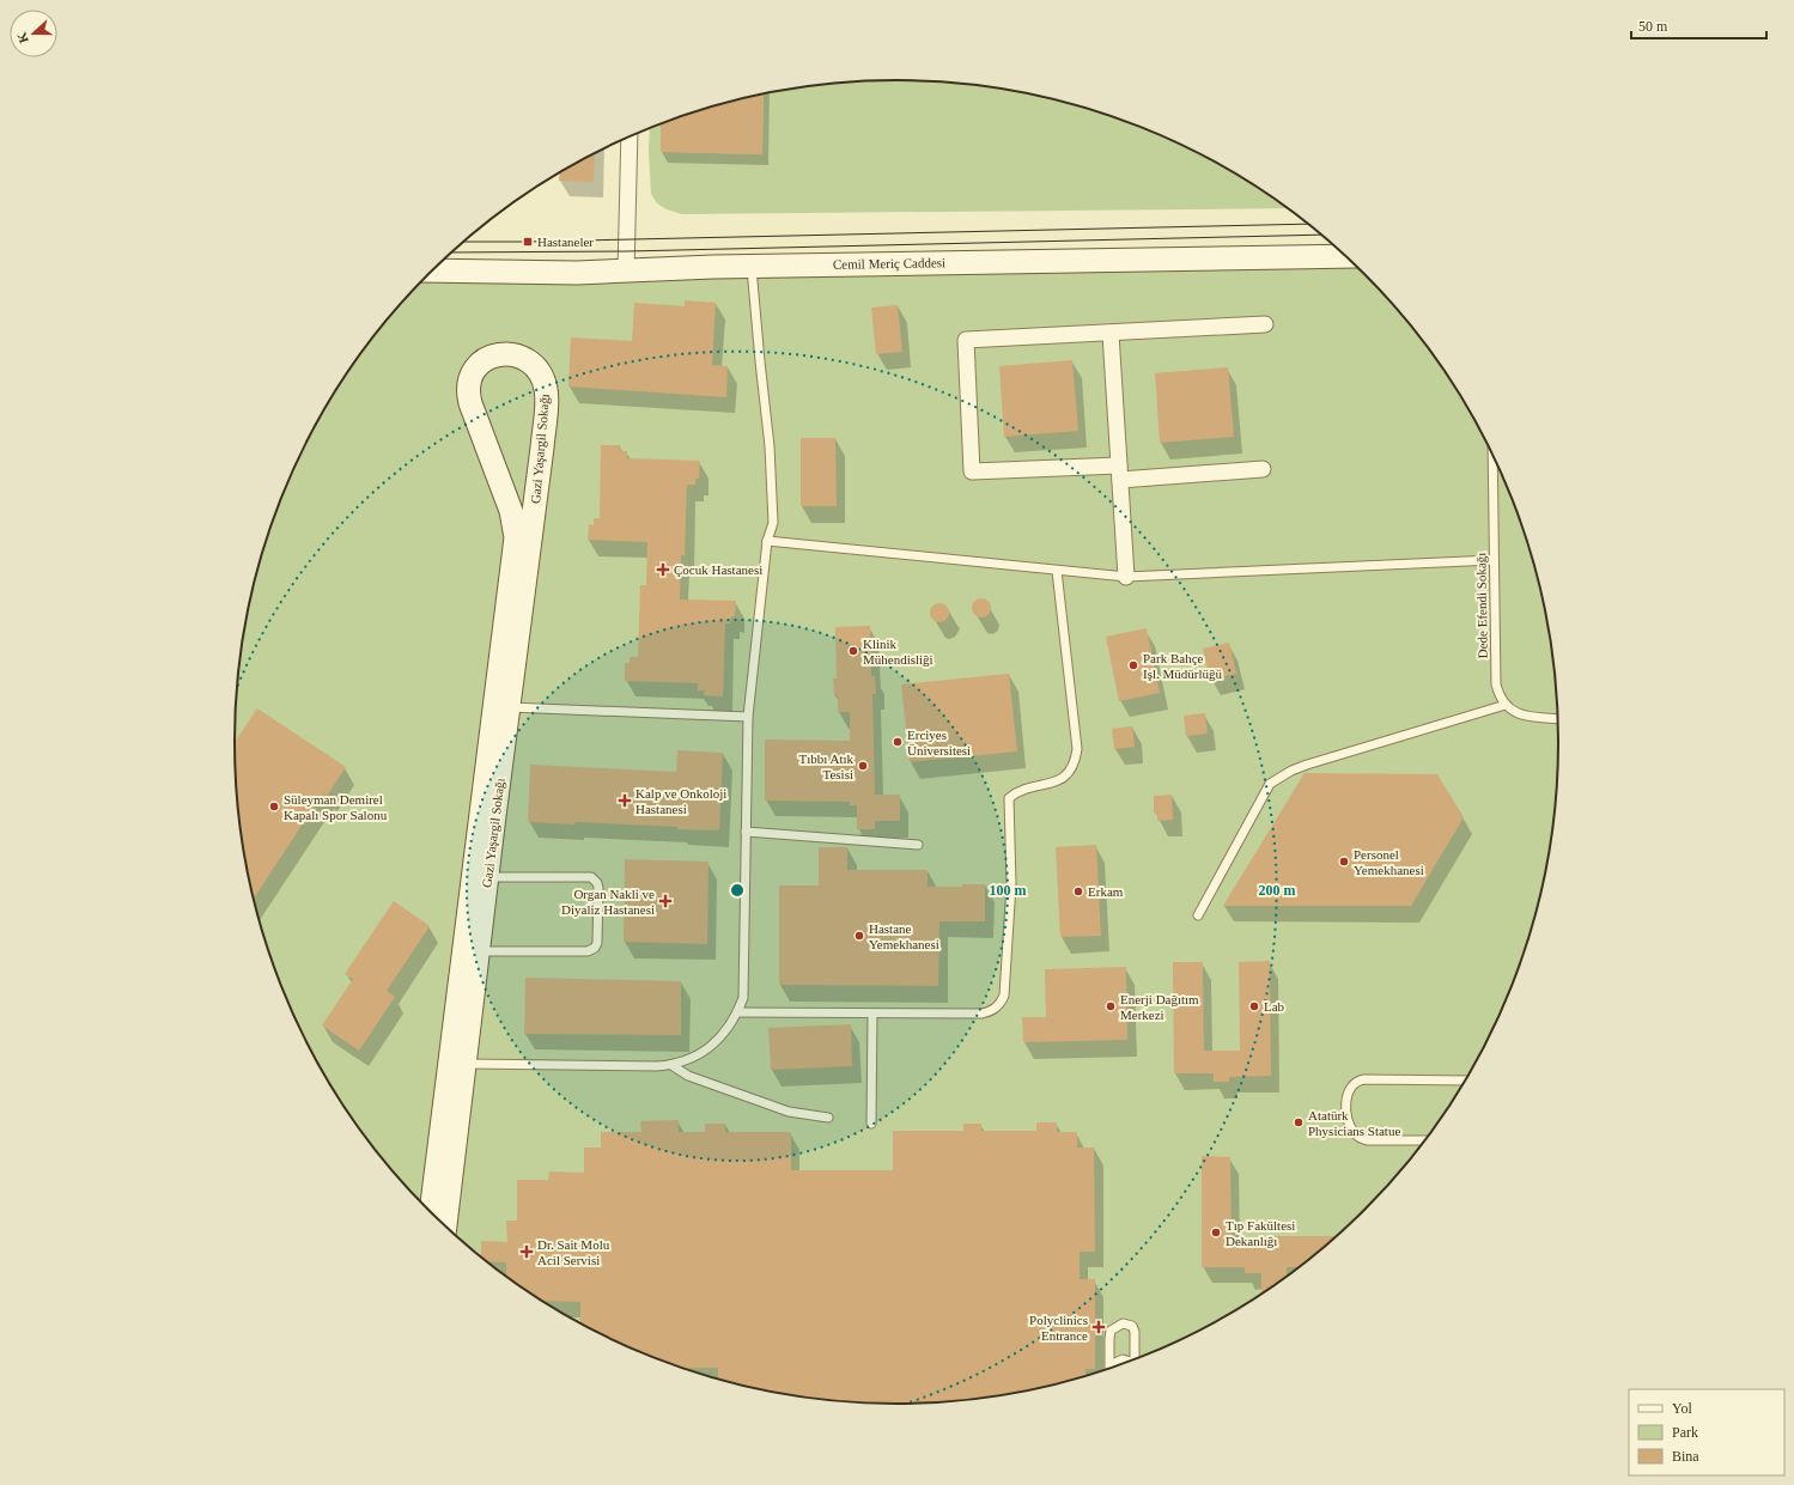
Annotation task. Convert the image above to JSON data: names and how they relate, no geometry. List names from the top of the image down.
{
  "streets": {
    "street": ["Cemil Meriç Caddesi", "Gazi Yaşargil Sokağı"],
    "lane": ["Dede Efendi Sokağı"]
  },
  "places": {
    "transit": ["Hastaneler"],
    "health": [
      "Çocuk Hastanesi",
      "Kalp ve Onkoloji Hastanesi",
      "Organ Nakli ve Diyaliz Hastanesi",
      "Dr. Sait Molu Acil Servisi",
      "Polyclinics Entrance"
    ],
    "other": [
      "Klinik Mühendisliği",
      "Park Bahçe Işl. Müdürlüğü",
      "Erciyes Üniversitesi",
      "Tıbbı Atık Tesisi",
      "Süleyman Demirel Kapalı Spor Salonu",
      "Personel Yemekhanesi",
      "Erkam",
      "Hastane Yemekhanesi",
      "Enerji Dağıtım Merkezi",
      "Lab",
      "Atatürk Physicians Statue",
      "Tıp Fakültesi Dekanlığı"
    ]
  },
  "legend": ["Yol", "Park", "Bina"],
  "scale_bar": "50 m",
  "north": "left",
  "rings": ["100 m", "200 m"]
}
